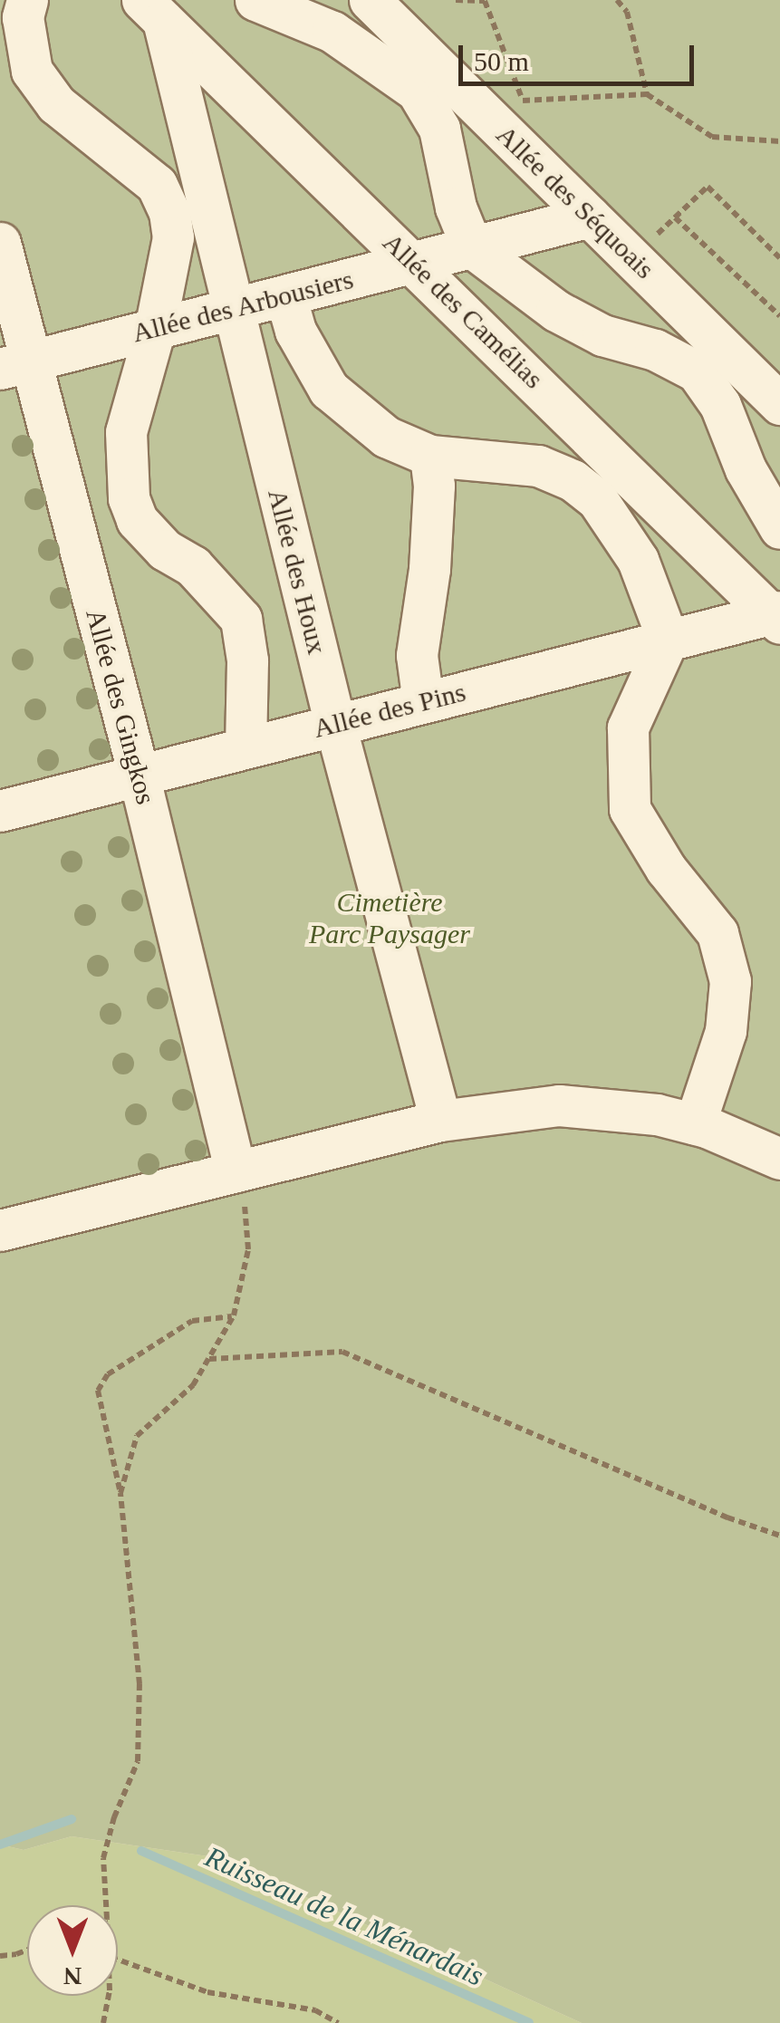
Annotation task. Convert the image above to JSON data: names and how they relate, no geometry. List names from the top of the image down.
{
  "streets": {
    "lane": [
      "Allée des Séquoais",
      "Allée des Arbousiers",
      "Allée des Camélias",
      "Allée des Houx",
      "Allée des Gingkos",
      "Allée des Pins"
    ]
  },
  "crossings": [
    ["Allée des Séquoais", "Allée des Arbousiers"],
    ["Allée des Arbousiers", "Allée des Camélias"],
    ["Allée des Arbousiers", "Allée des Houx"],
    ["Allée des Arbousiers", "Allée des Gingkos"],
    ["Allée des Camélias", "Allée des Houx"],
    ["Allée des Camélias", "Allée des Pins"],
    ["Allée des Houx", "Allée des Pins"],
    ["Allée des Gingkos", "Allée des Pins"]
  ],
  "water": ["Ruisseau de la Ménardais"],
  "parks": ["Cimetière Parc Paysager"],
  "scale_bar": "50 m",
  "north": "bottom"
}
